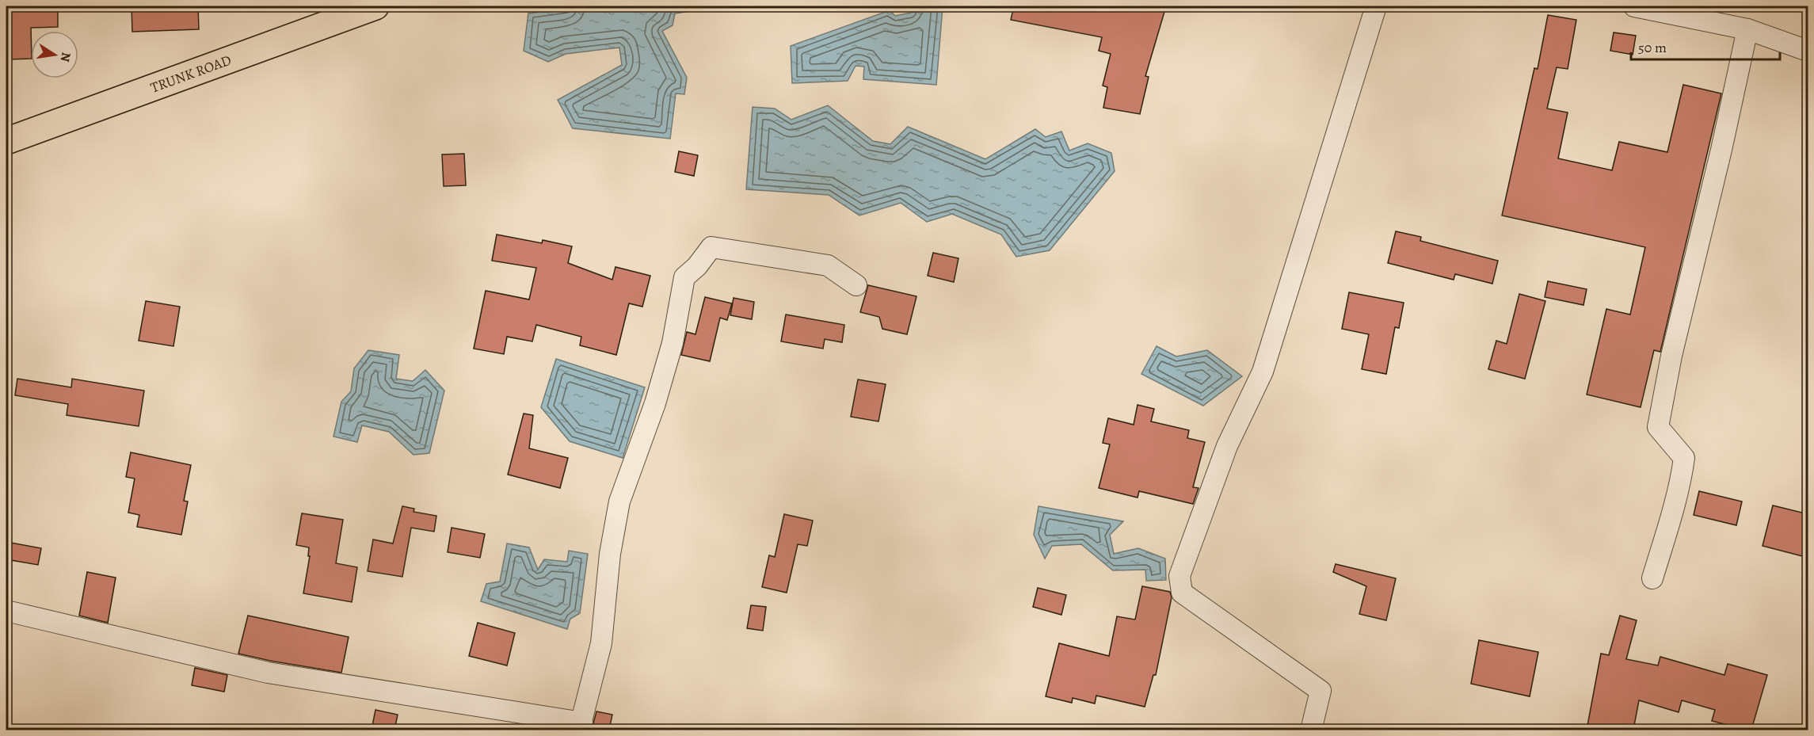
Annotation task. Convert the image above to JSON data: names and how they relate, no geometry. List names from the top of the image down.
{
  "streets": {
    "main road": ["TRUNK ROAD"]
  },
  "scale_bar": "50 m",
  "north": "right"
}
